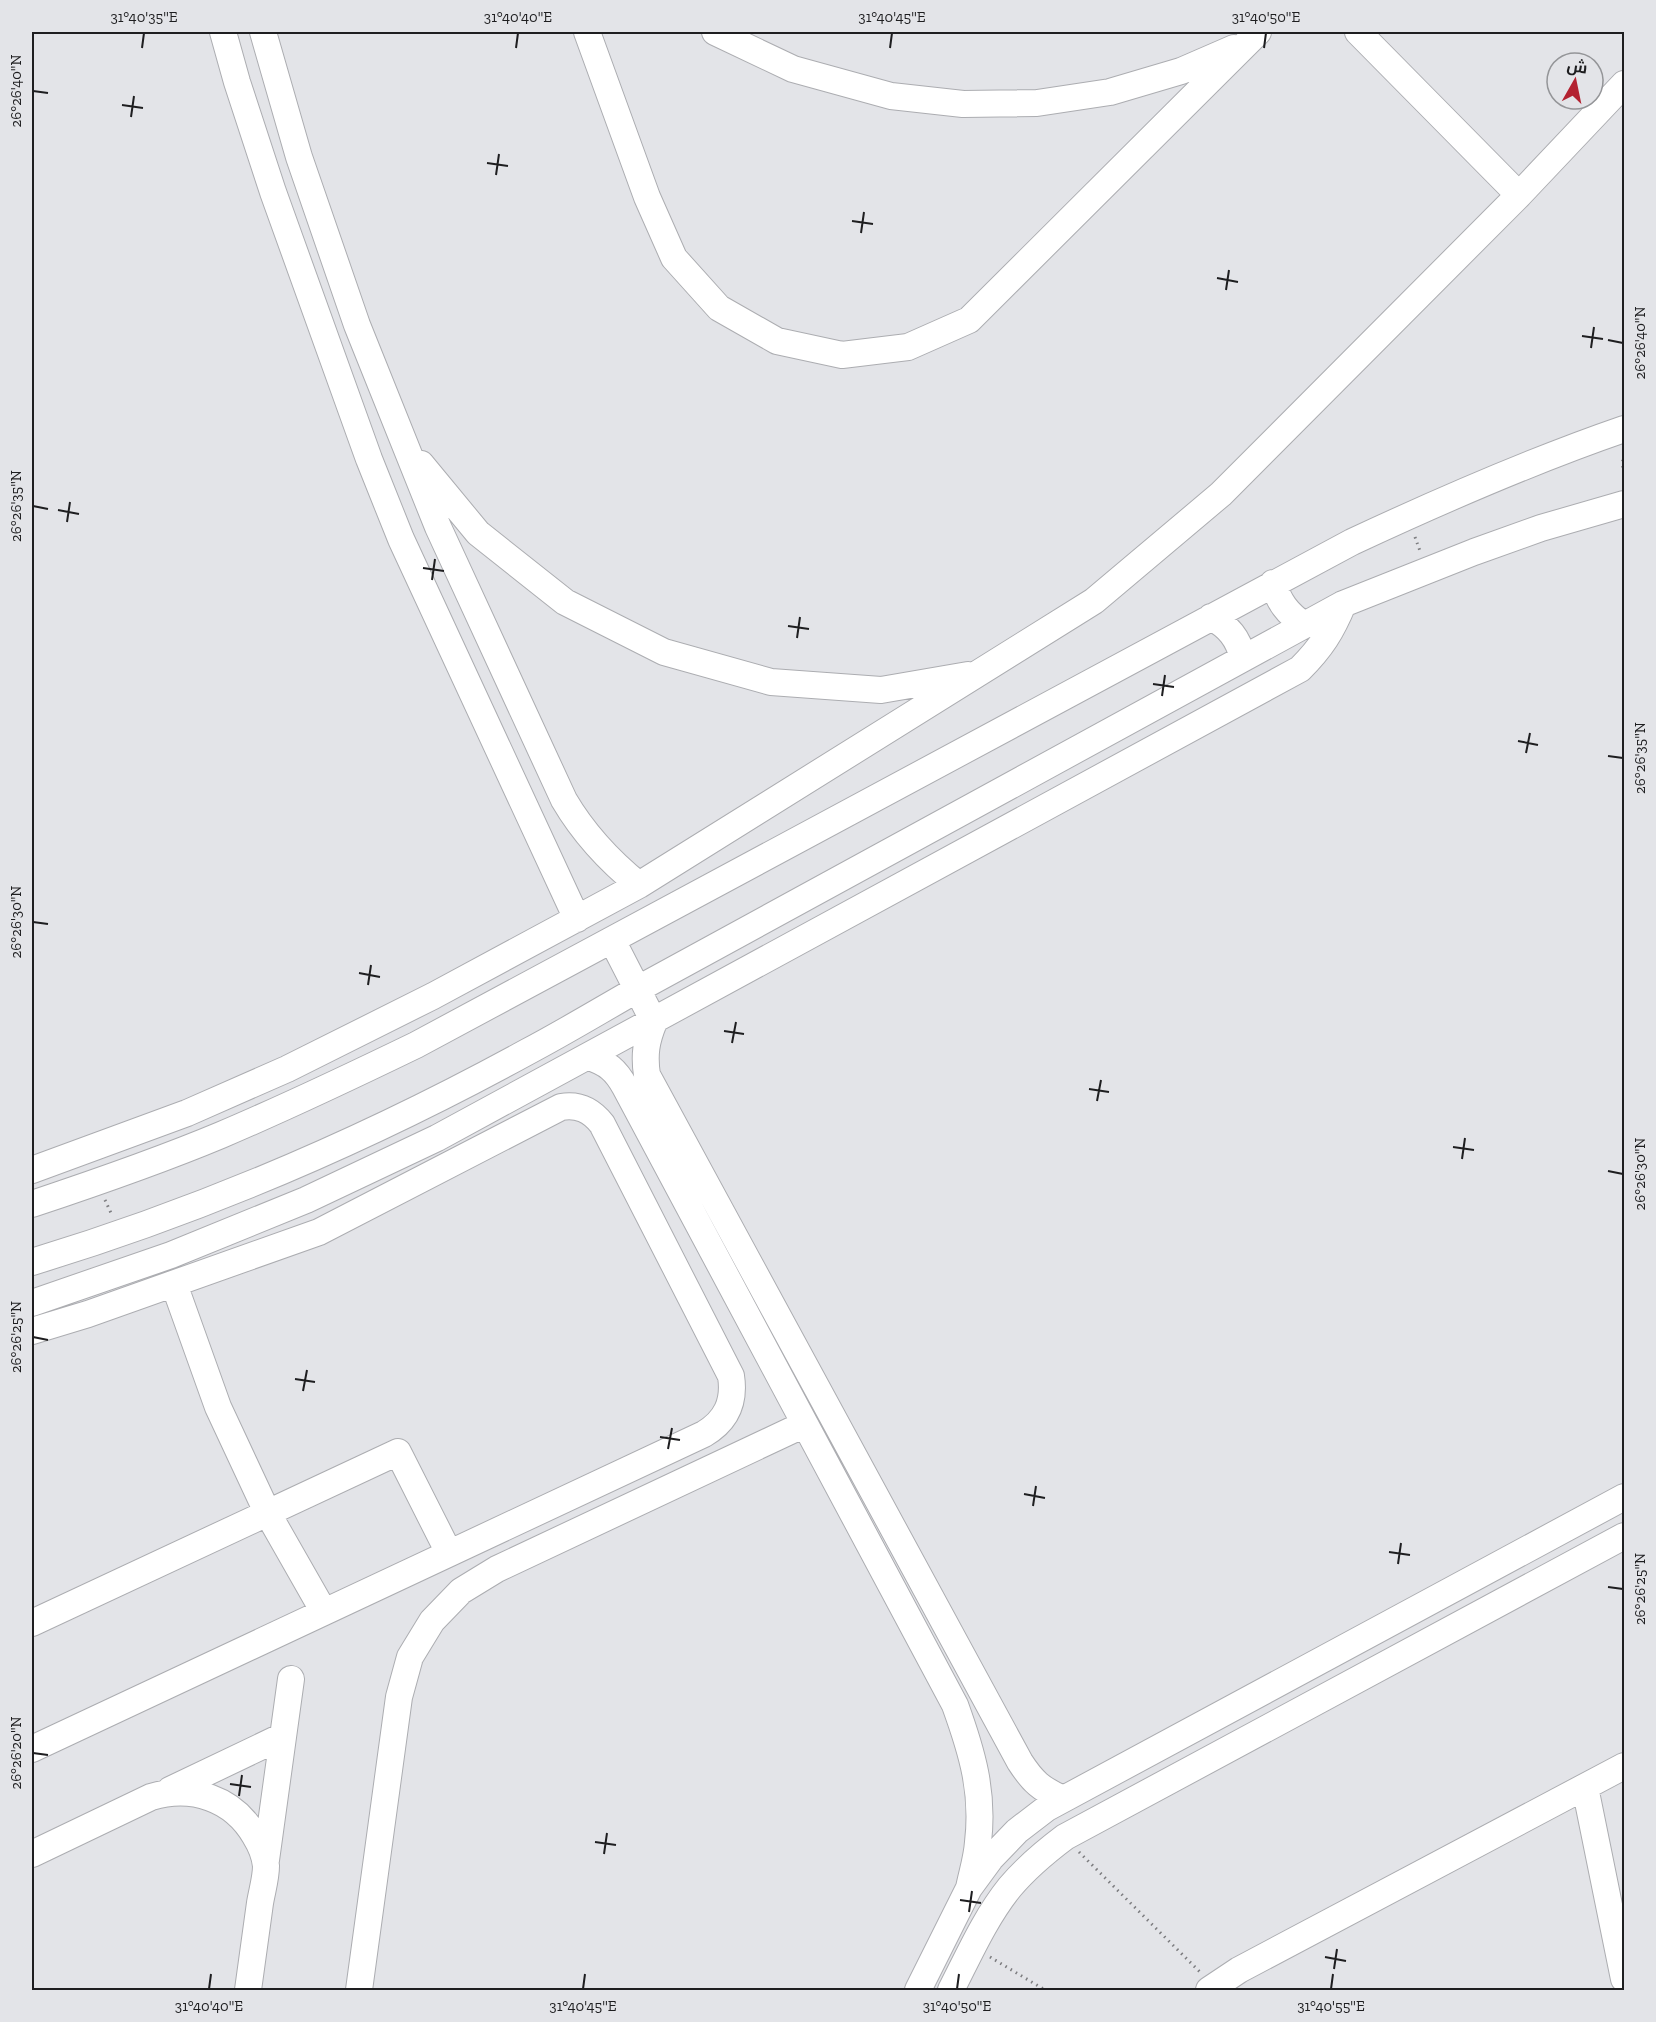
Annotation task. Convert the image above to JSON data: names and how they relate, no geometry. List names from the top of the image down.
{
  "north": "top",
  "coordinates": [
    "31°40'35\"E",
    "31°40'40\"E",
    "31°40'45\"E",
    "31°40'50\"E",
    "26°26'40\"N",
    "26°26'35\"N",
    "26°26'30\"N",
    "26°26'25\"N",
    "26°26'20\"N",
    "31°40'55\"E"
  ]
}
